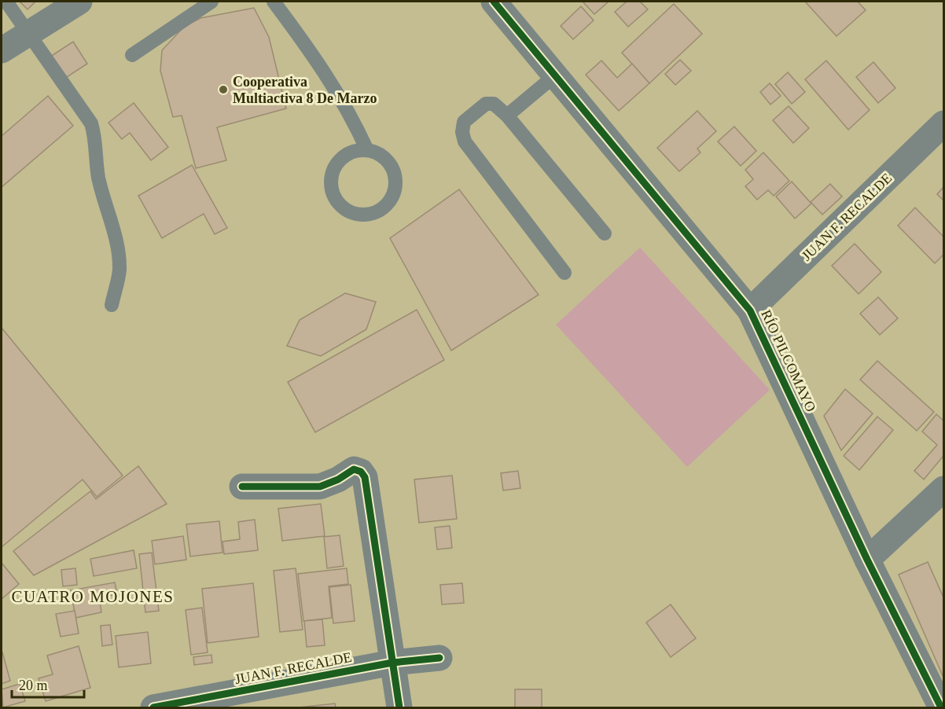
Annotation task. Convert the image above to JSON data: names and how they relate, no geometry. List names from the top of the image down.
{
  "streets": {
    "street": ["JUAN F. RECALDE", "RÍO PILCOMAYO"]
  },
  "crossings": [
    ["JUAN F. RECALDE", "RÍO PILCOMAYO"]
  ],
  "districts": ["CUATRO MOJONES"],
  "places": ["Cooperativa Multiactiva 8 De Marzo"],
  "scale_bar": "20 m"
}
